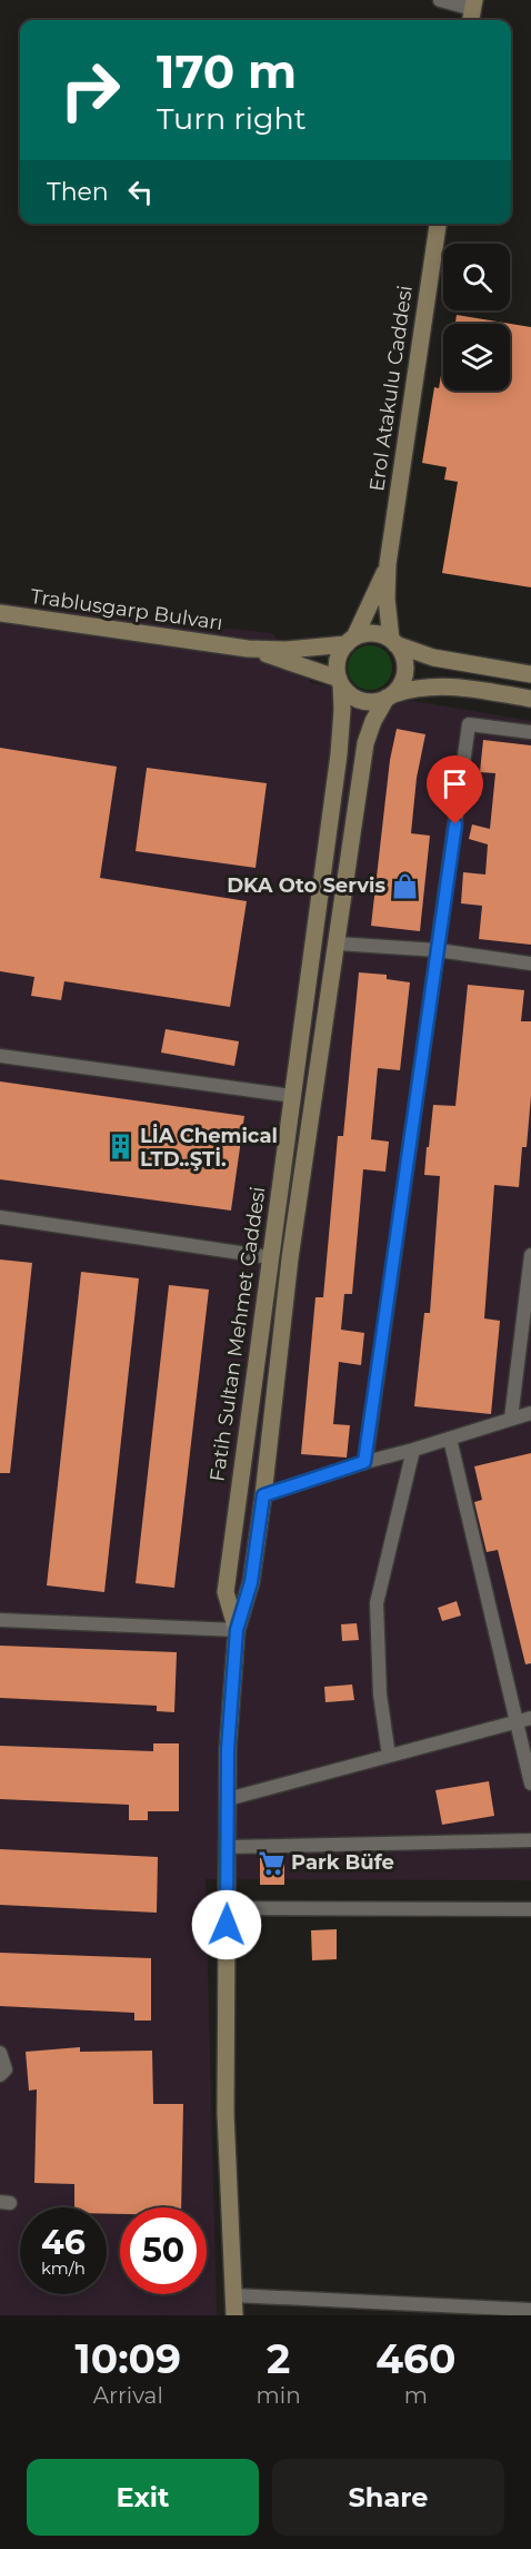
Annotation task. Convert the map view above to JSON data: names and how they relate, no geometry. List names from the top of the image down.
{
  "streets": {
    "main road": ["Erol Atakulu Caddesi", "Trablusgarp Bulvarı", "Fatih Sultan Mehmet Caddesi"]
  },
  "crossings": [
    ["Trablusgarp Bulvarı", "Fatih Sultan Mehmet Caddesi"]
  ],
  "places": {
    "shop": ["DKA Oto Servis"],
    "building": ["LİA Chemical LTD..ŞTİ."],
    "supermarket": ["Park Büfe"]
  },
  "page": {
    "turn": ["170 m", "Turn right"],
    "then": "Then",
    "speed": "46 km/h",
    "limit": "50",
    "eta": [
      "10:09",
      "Arrival",
      "2",
      "min",
      "460",
      "m"
    ],
    "buttons": ["Exit", "Share"]
  }
}
